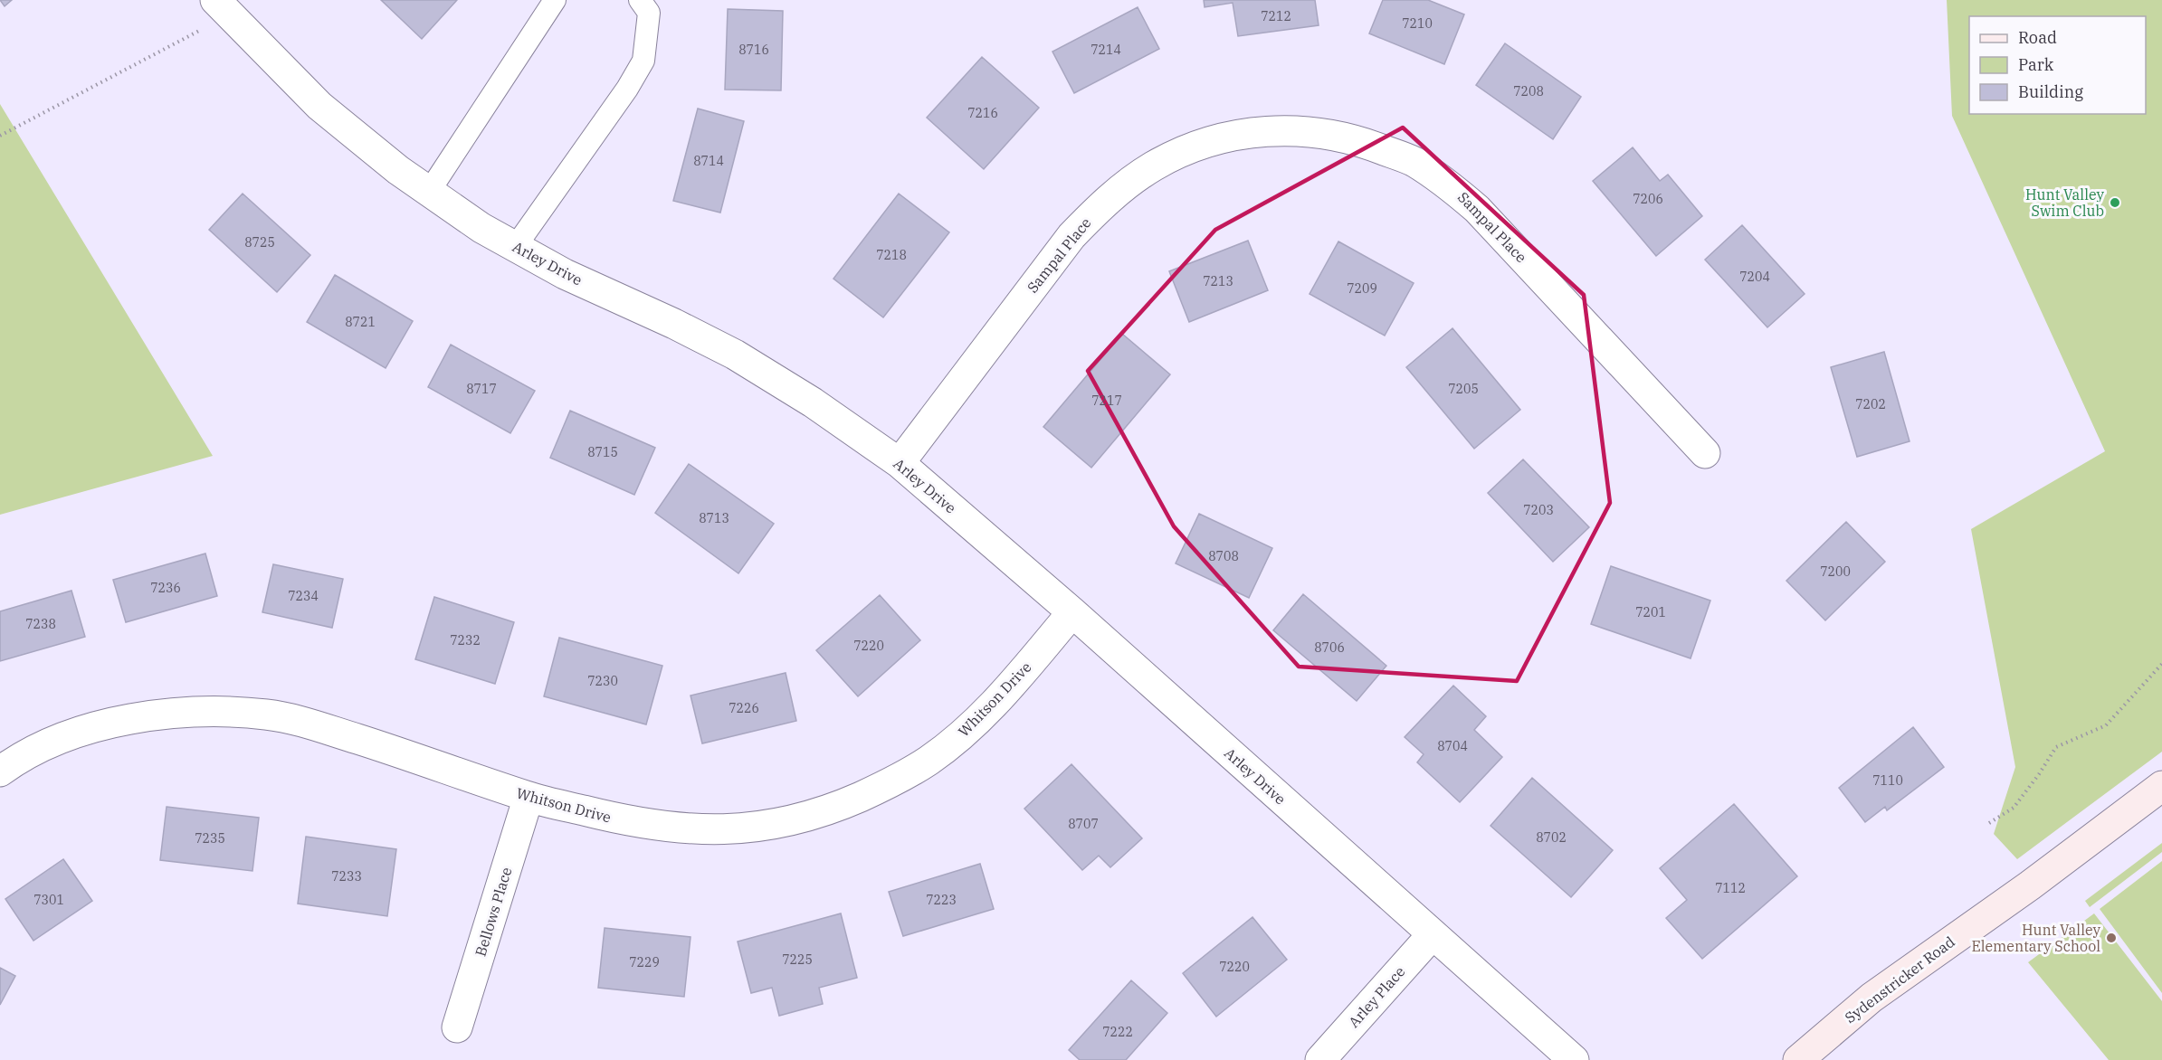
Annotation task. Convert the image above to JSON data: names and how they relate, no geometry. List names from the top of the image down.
{
  "streets": {
    "main road": ["Sydenstricker Road"],
    "street": [
      "Sampal Place",
      "Arley Drive",
      "Whitson Drive",
      "Bellows Place",
      "Arley Place"
    ]
  },
  "crossings": [
    ["Sampal Place", "Arley Drive"],
    ["Arley Drive", "Whitson Drive"],
    ["Arley Drive", "Arley Place"],
    ["Whitson Drive", "Bellows Place"]
  ],
  "places": ["Hunt Valley Swim Club", "Hunt Valley Elementary School"],
  "house_numbers": [
    "7212",
    "7210",
    "8716",
    "7214",
    "7208",
    "7216",
    "8714",
    "7206",
    "8725",
    "7218",
    "7204",
    "7213",
    "7209",
    "8721",
    "8717",
    "7205",
    "7217",
    "7202",
    "8715",
    "7203",
    "8713",
    "8708",
    "7200",
    "7236",
    "7234",
    "7201",
    "7238",
    "7232",
    "7220",
    "8706",
    "7230",
    "7226",
    "8704",
    "7110",
    "8707",
    "8702",
    "7235",
    "7233",
    "7112",
    "7301",
    "7223",
    "7225",
    "7229",
    "7220",
    "7222"
  ],
  "legend": ["Road", "Park", "Building"]
}
